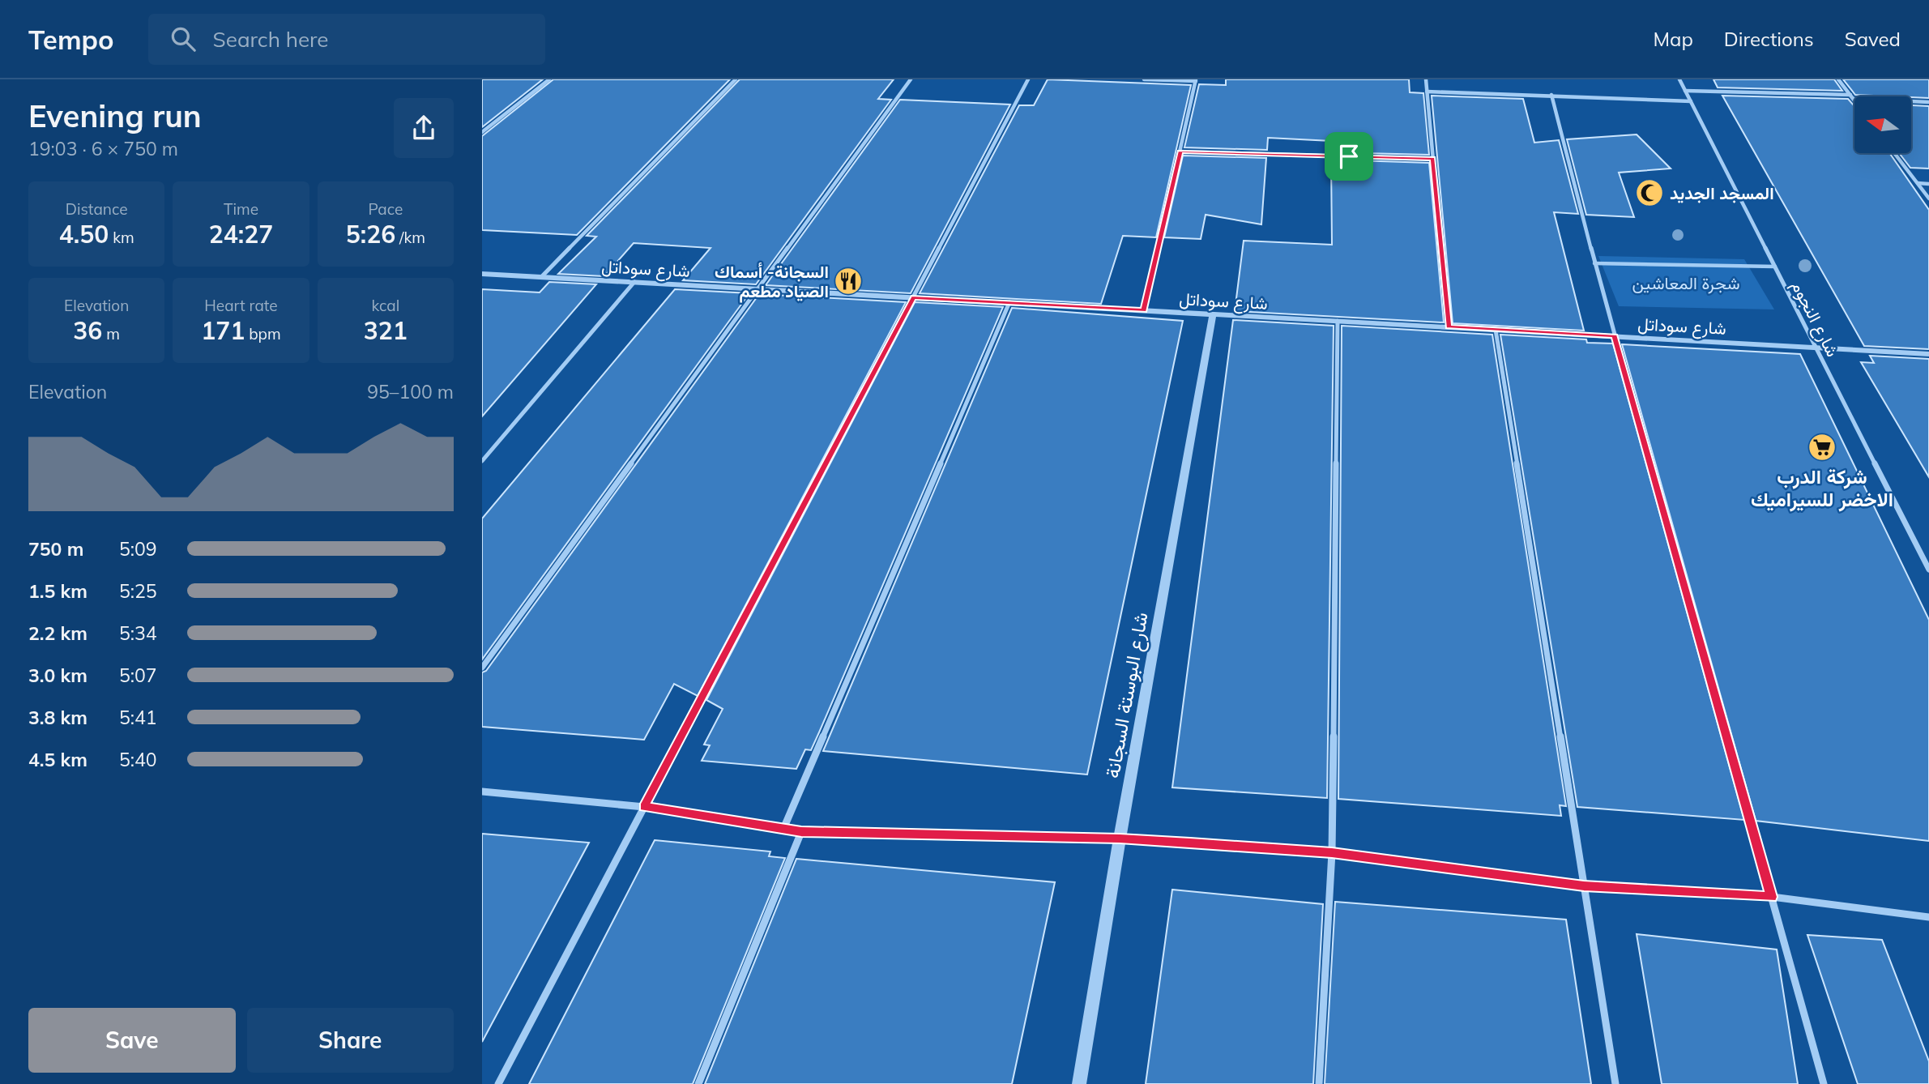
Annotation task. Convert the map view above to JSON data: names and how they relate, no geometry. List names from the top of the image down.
{
  "streets": {
    "street": ["شارع سوداتل", "شارع النجوم", "شارع البوستة السجانة"]
  },
  "crossings": [
    ["شارع سوداتل", "شارع النجوم"],
    ["شارع سوداتل", "شارع البوستة السجانة"]
  ],
  "parks": ["شجرة المعاشين"],
  "places": {
    "mosque": ["المسجد الجديد"],
    "restaurant": ["السجانة- أسماك الصياد مطعم"],
    "supermarket": ["شركة الدرب الاخضر للسيراميك"]
  },
  "north": "left",
  "page": {
    "header": "Tempo",
    "search": "Search here",
    "nav": ["Map", "Directions", "Saved"],
    "heading": ["Evening run", "19:03 · 6 × 750 m"],
    "stats": [
      ["Distance", "4.50 km"],
      ["Time", "24:27"],
      ["Pace", "5:26 /km"],
      ["Elevation", "36 m"],
      ["Heart rate", "171 bpm"],
      ["kcal", "321"]
    ],
    "chart": ["Elevation", "95–100 m"],
    "list": [
      {
        "name": "750 m",
        "note": "5:09"
      },
      {
        "name": "1.5 km",
        "note": "5:25"
      },
      {
        "name": "2.2 km",
        "note": "5:34"
      },
      {
        "name": "3.0 km",
        "note": "5:07"
      },
      {
        "name": "3.8 km",
        "note": "5:41"
      },
      {
        "name": "4.5 km",
        "note": "5:40"
      }
    ],
    "buttons": ["Save", "Share"]
  }
}
